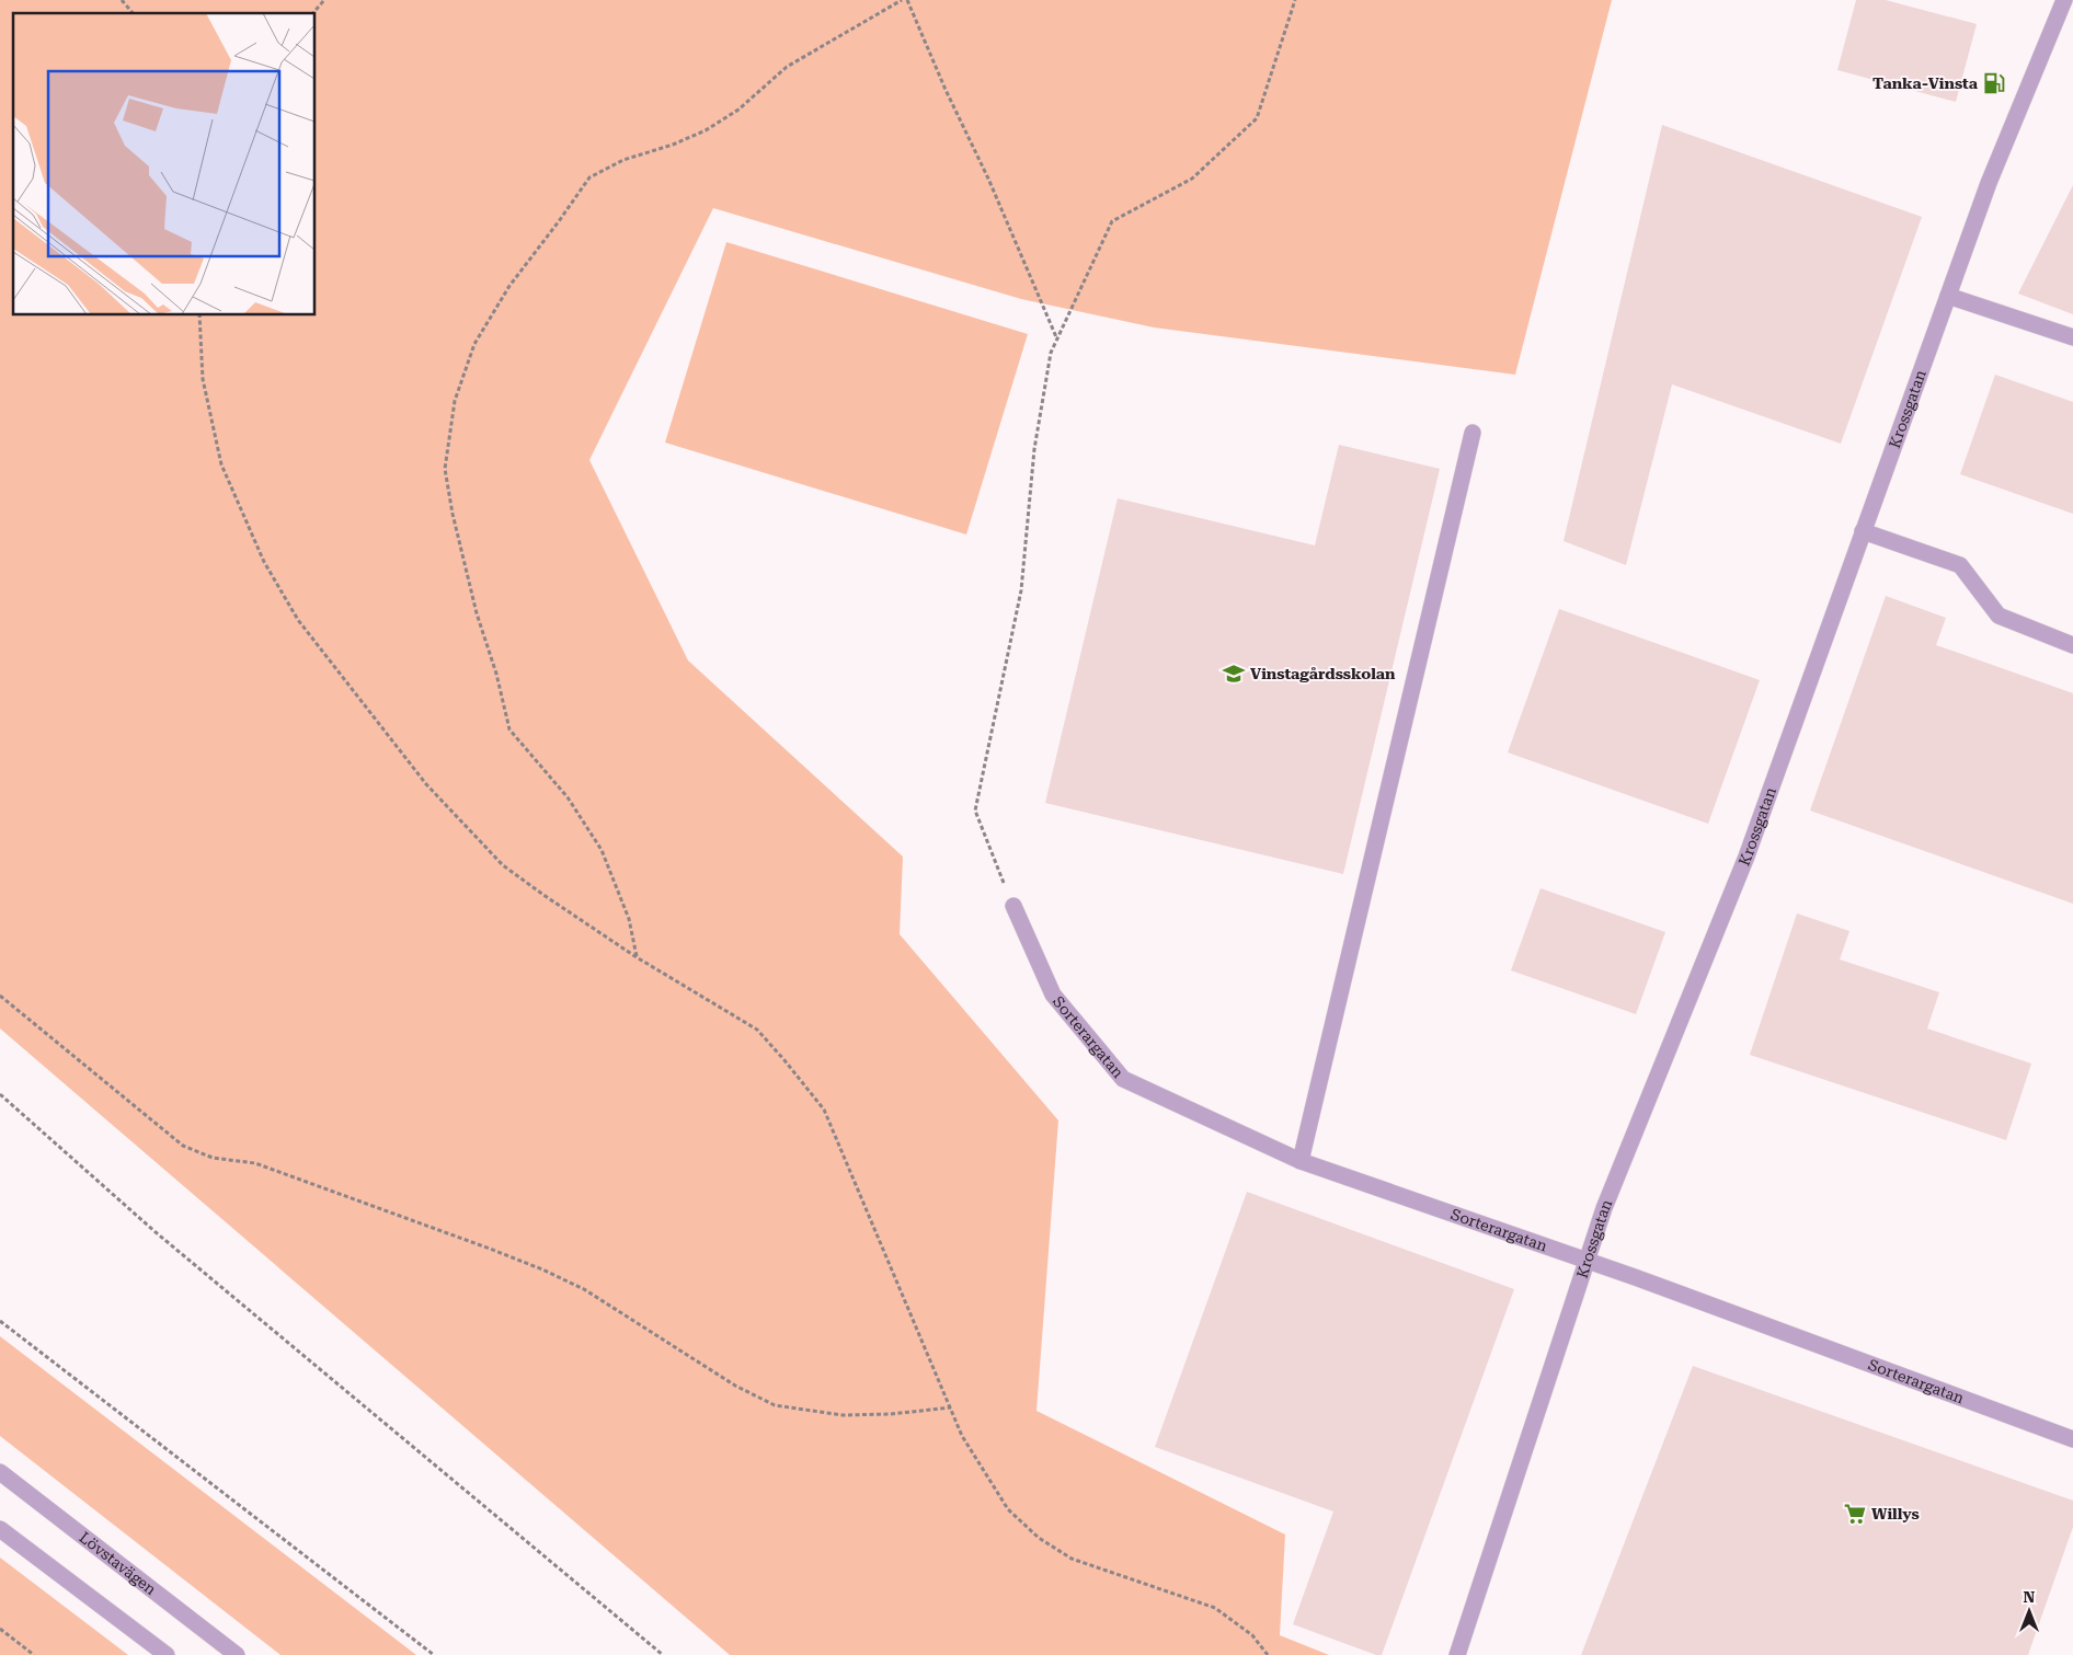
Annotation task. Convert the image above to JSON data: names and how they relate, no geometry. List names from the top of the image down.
{
  "streets": {
    "street": ["Krossgatan", "Sorterargatan", "Lövstavägen"]
  },
  "crossings": [
    ["Krossgatan", "Sorterargatan"]
  ],
  "places": {
    "fuel station": ["Tanka-Vinsta"],
    "school or university": ["Vinstagårdsskolan"],
    "supermarket": ["Willys"]
  },
  "north": "top"
}
